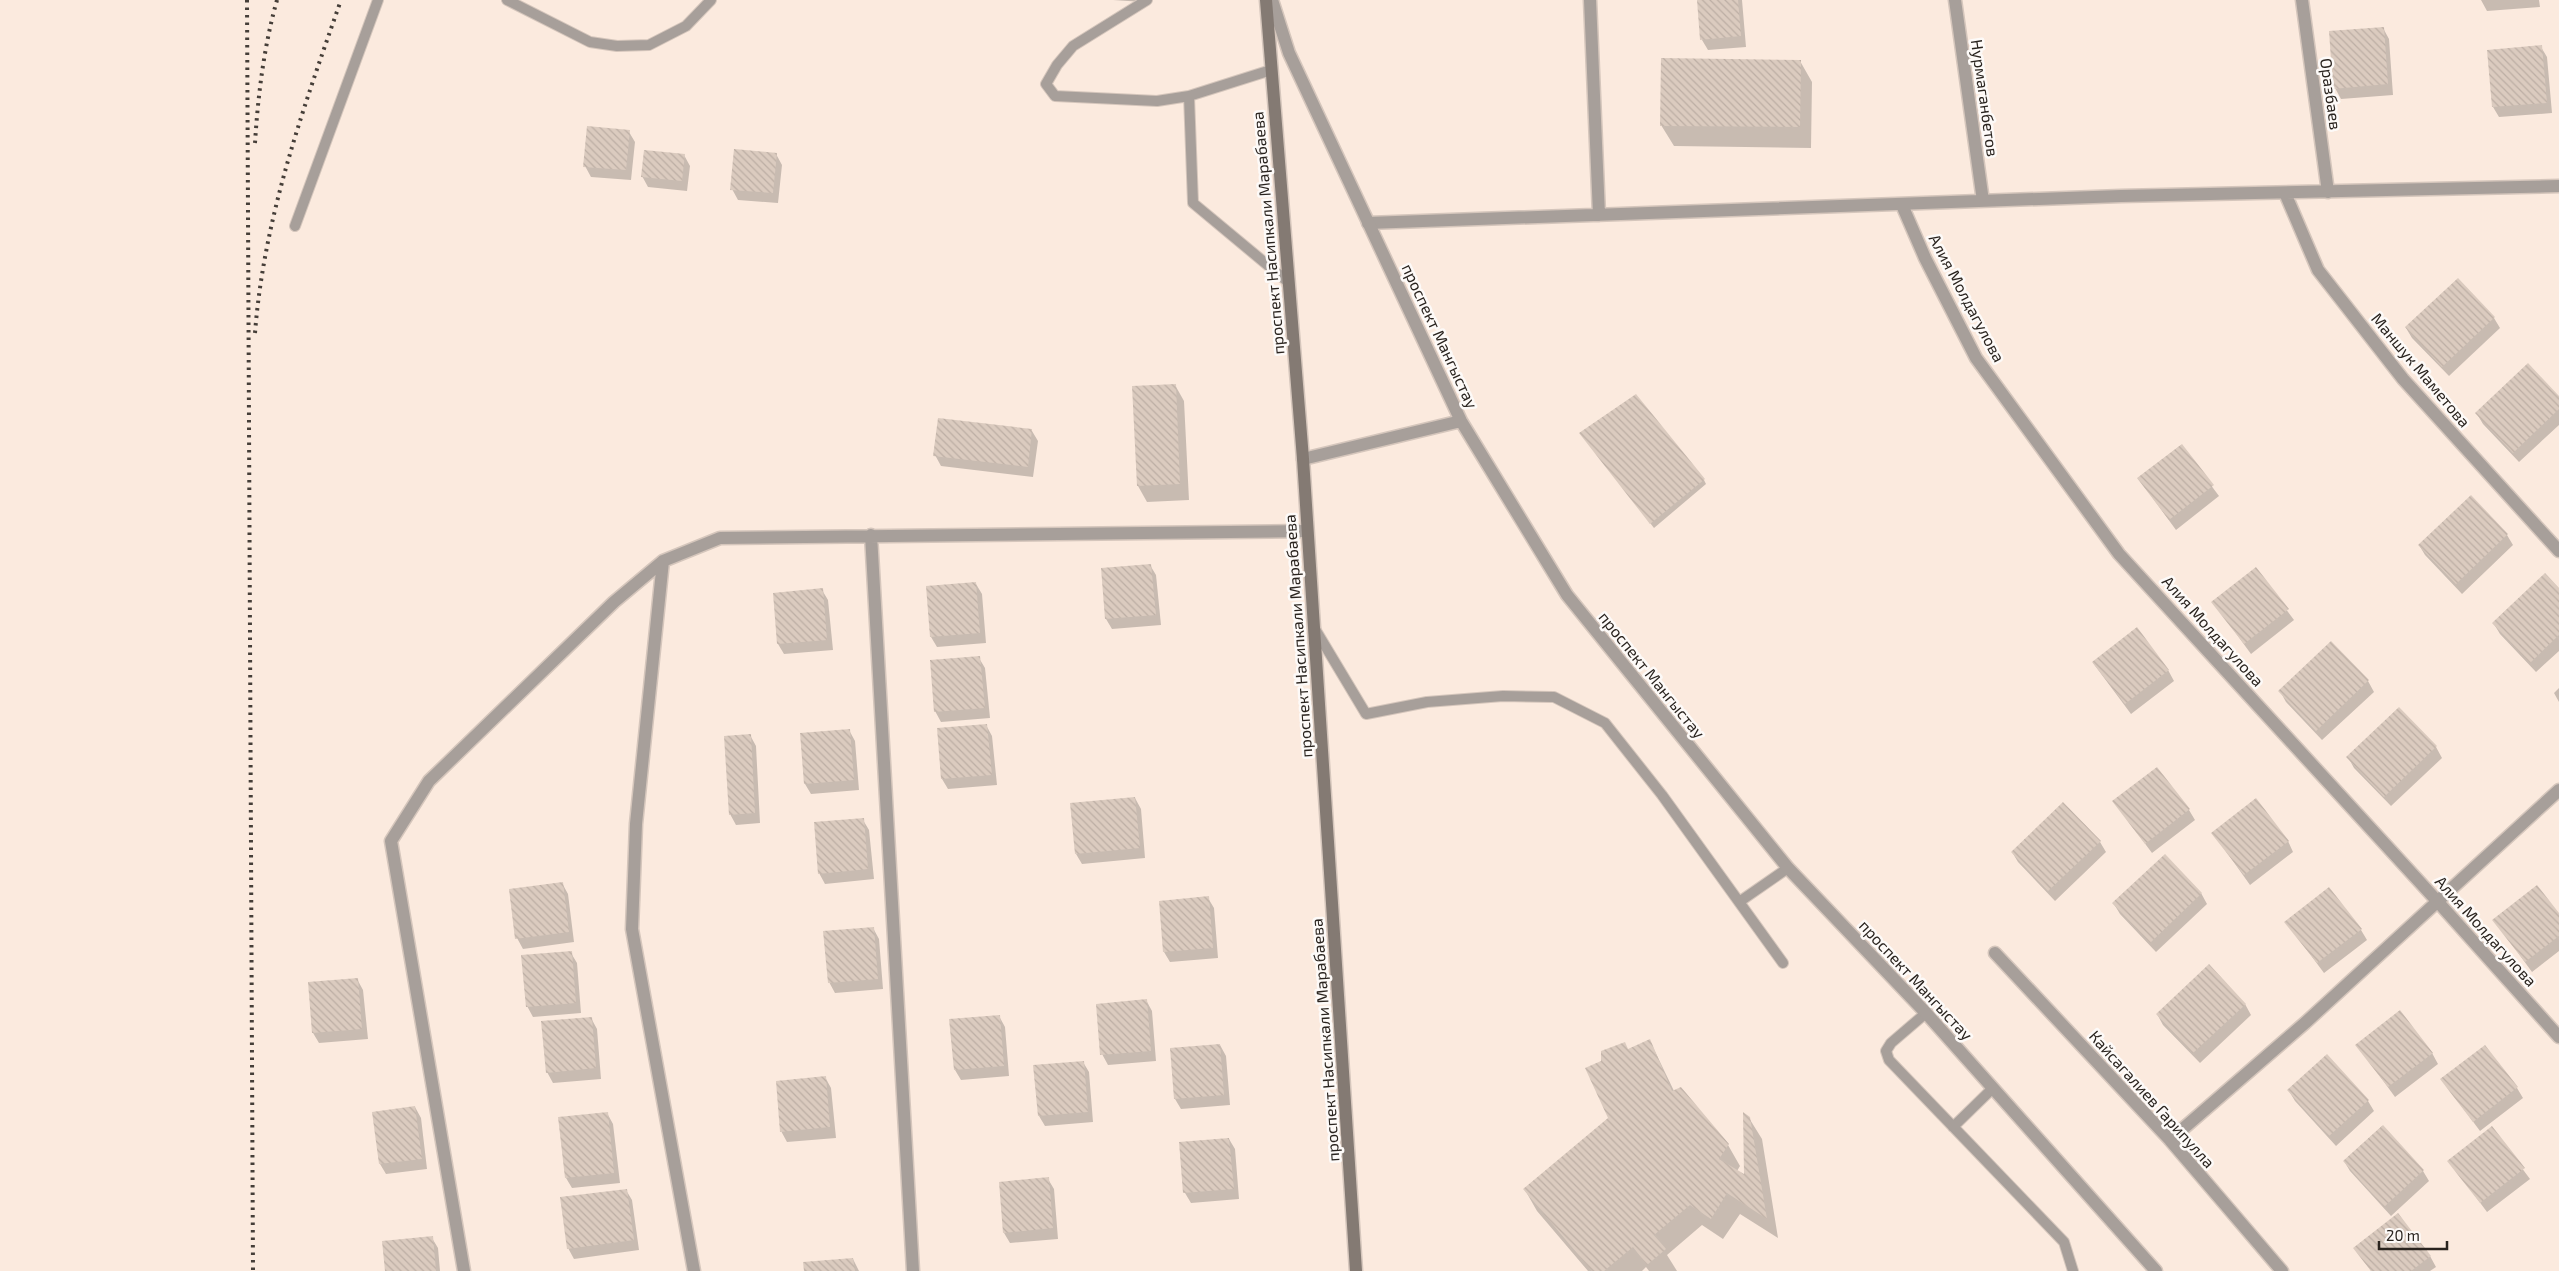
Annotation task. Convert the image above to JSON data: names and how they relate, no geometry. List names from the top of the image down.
{
  "streets": {
    "main road": ["проспект Насипкали Марабаева"],
    "street": [
      "Оразбаев",
      "Нурмаганбетов",
      "Алия Молдагулова",
      "проспект Мангыстау",
      "Маншук Маметова",
      "Кайсагалиев Гарипулла"
    ]
  },
  "scale_bar": "20 m"
}
